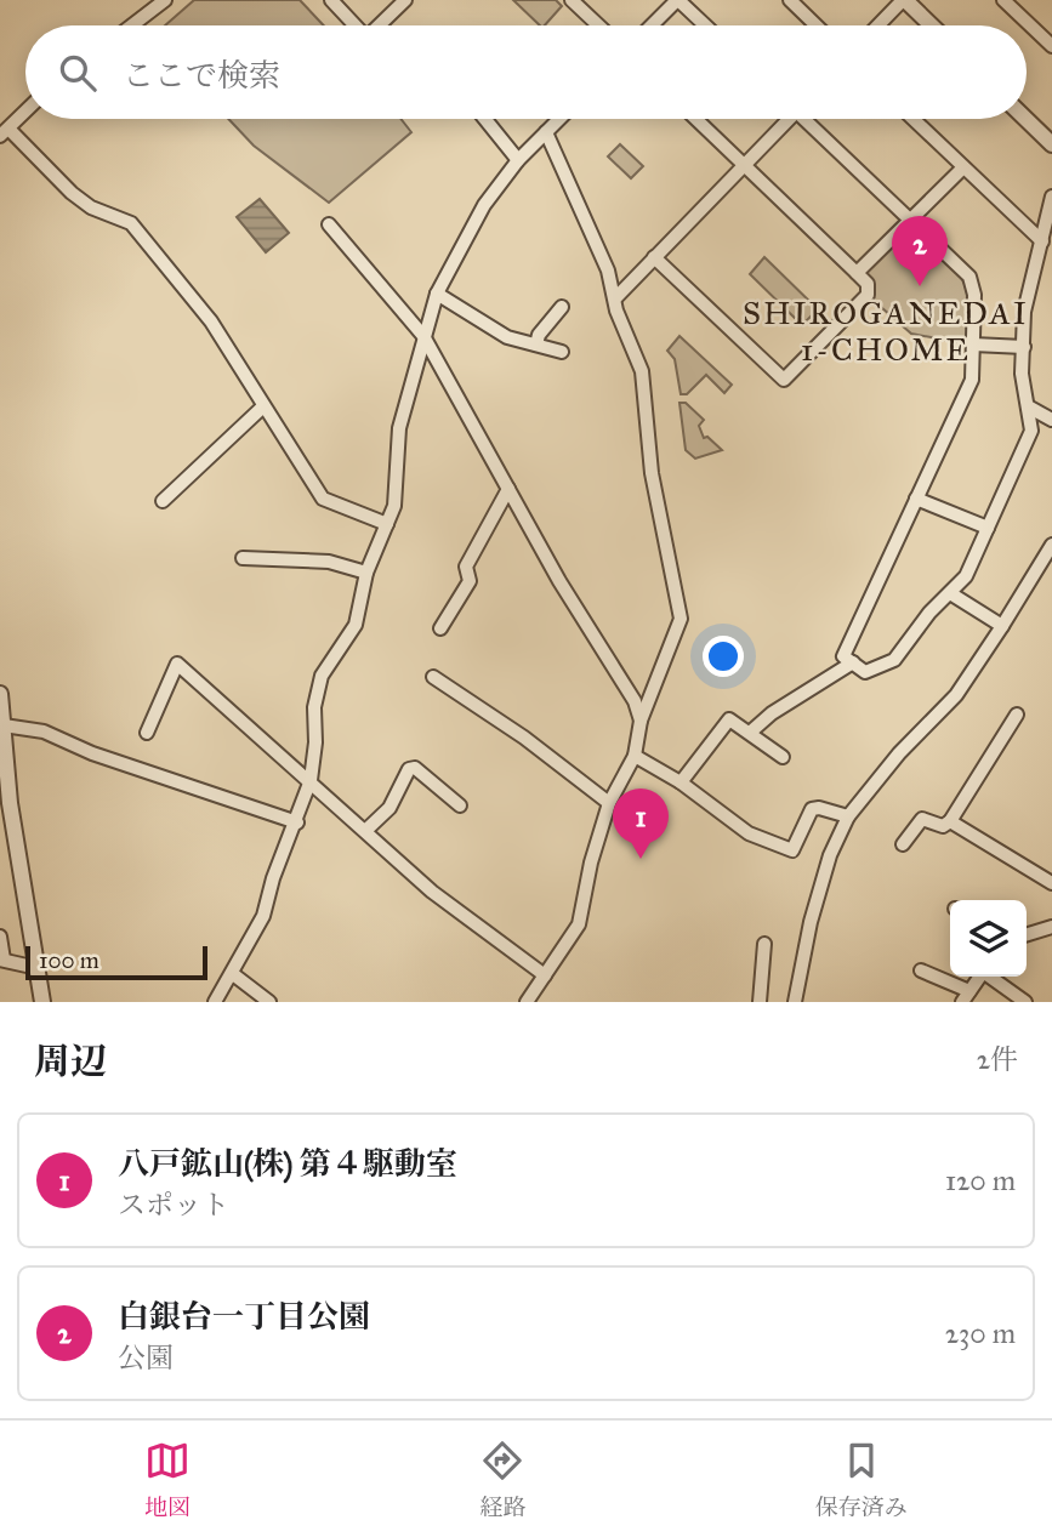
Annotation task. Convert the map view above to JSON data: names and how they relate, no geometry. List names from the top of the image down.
{
  "districts": ["SHIROGANEDAI 1-CHOME"],
  "scale_bar": "100 m",
  "page": {
    "search": "ここで検索",
    "pins": ["2", "1"],
    "scale": "100 m",
    "heading": ["周辺", "2件"],
    "list": [
      {
        "mark": "1",
        "name": "八戸鉱山(株) 第４駆動室",
        "note": "スポット",
        "value": "120 m"
      },
      {
        "mark": "2",
        "name": "白銀台一丁目公園",
        "note": "公園",
        "value": "230 m"
      }
    ],
    "nav": ["地図", "経路", "保存済み"]
  }
}
